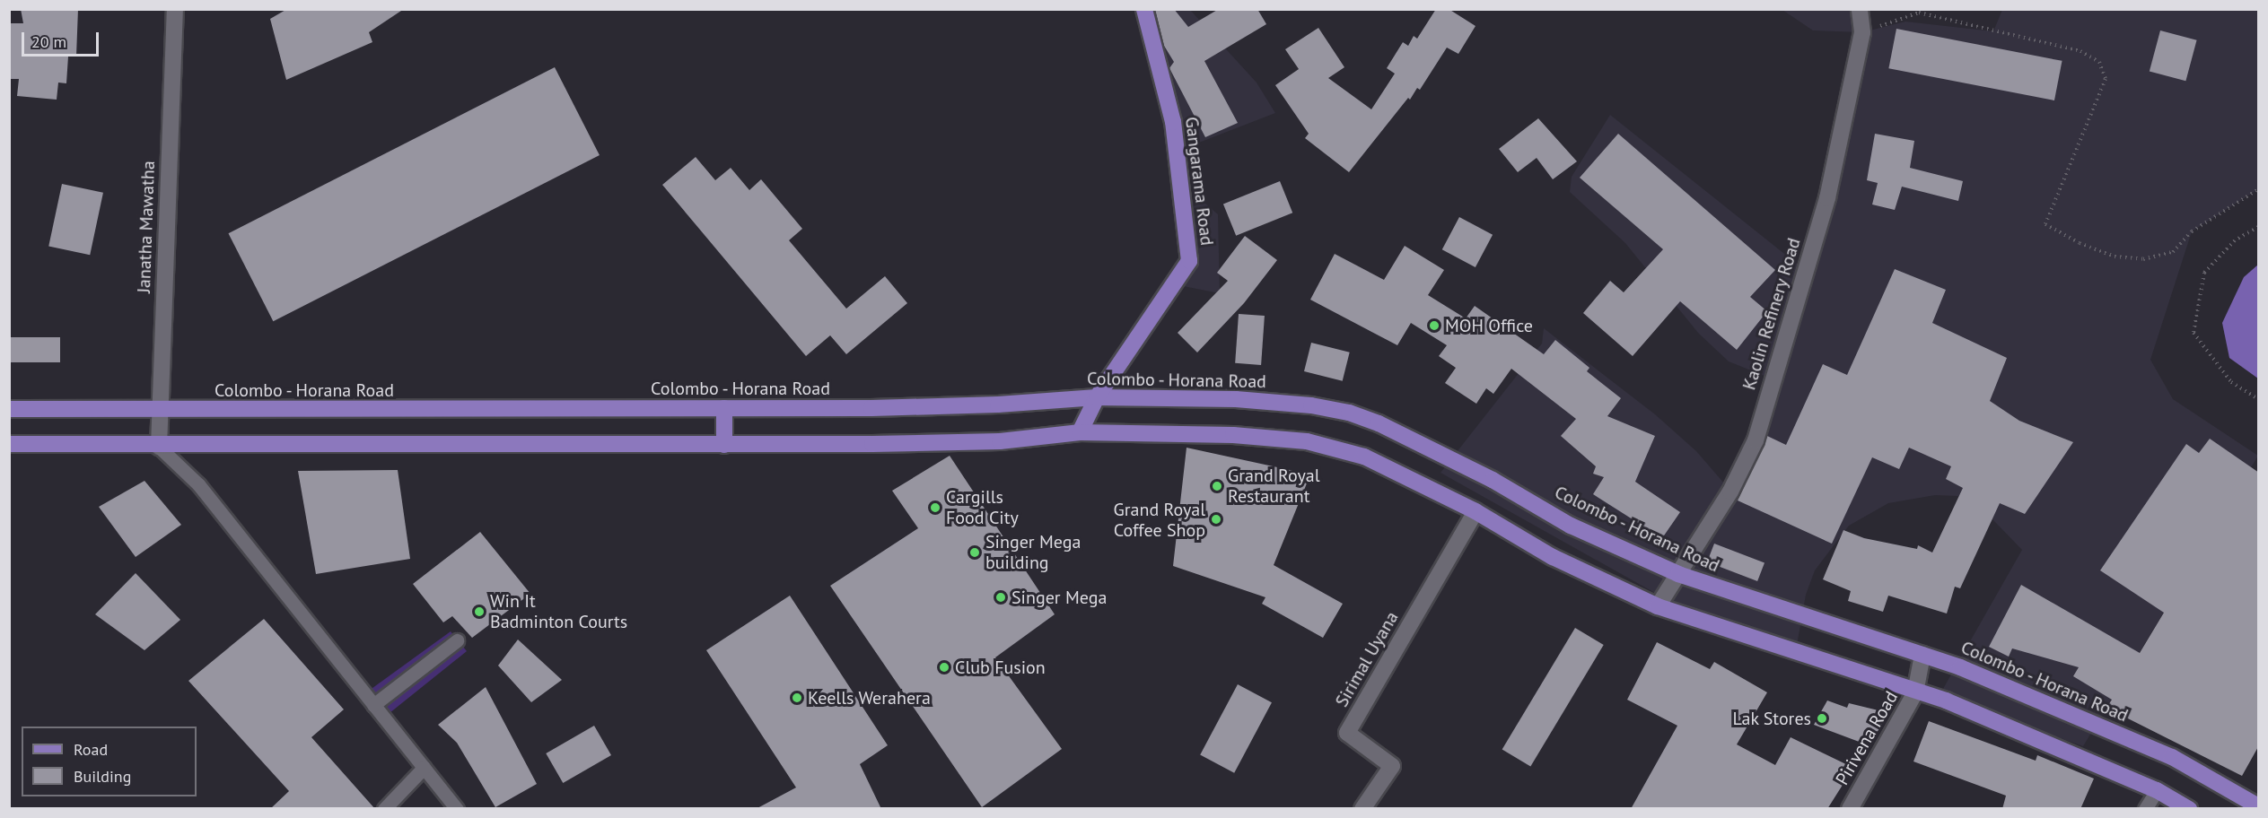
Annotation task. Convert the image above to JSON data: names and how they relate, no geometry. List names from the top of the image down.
{
  "streets": {
    "main road": ["Gangarama Road", "Colombo - Horana Road"],
    "street": [
      "Janatha Mawatha",
      "Kaolin Refinery Road",
      "Sirimal Uyana",
      "Pirivena Road"
    ]
  },
  "crossings": [
    ["Gangarama Road", "Colombo - Horana Road"],
    ["Janatha Mawatha", "Colombo - Horana Road"],
    ["Kaolin Refinery Road", "Colombo - Horana Road"],
    ["Colombo - Horana Road", "Pirivena Road"]
  ],
  "places": [
    "MOH Office",
    "Grand Royal Restaurant",
    "Cargills Food City",
    "Grand Royal Coffee Shop",
    "Singer Mega building",
    "Singer Mega",
    "Win It Badminton Courts",
    "Club Fusion",
    "Keells Werahera",
    "Lak Stores"
  ],
  "legend": ["Road", "Building"],
  "scale_bar": "20 m"
}
